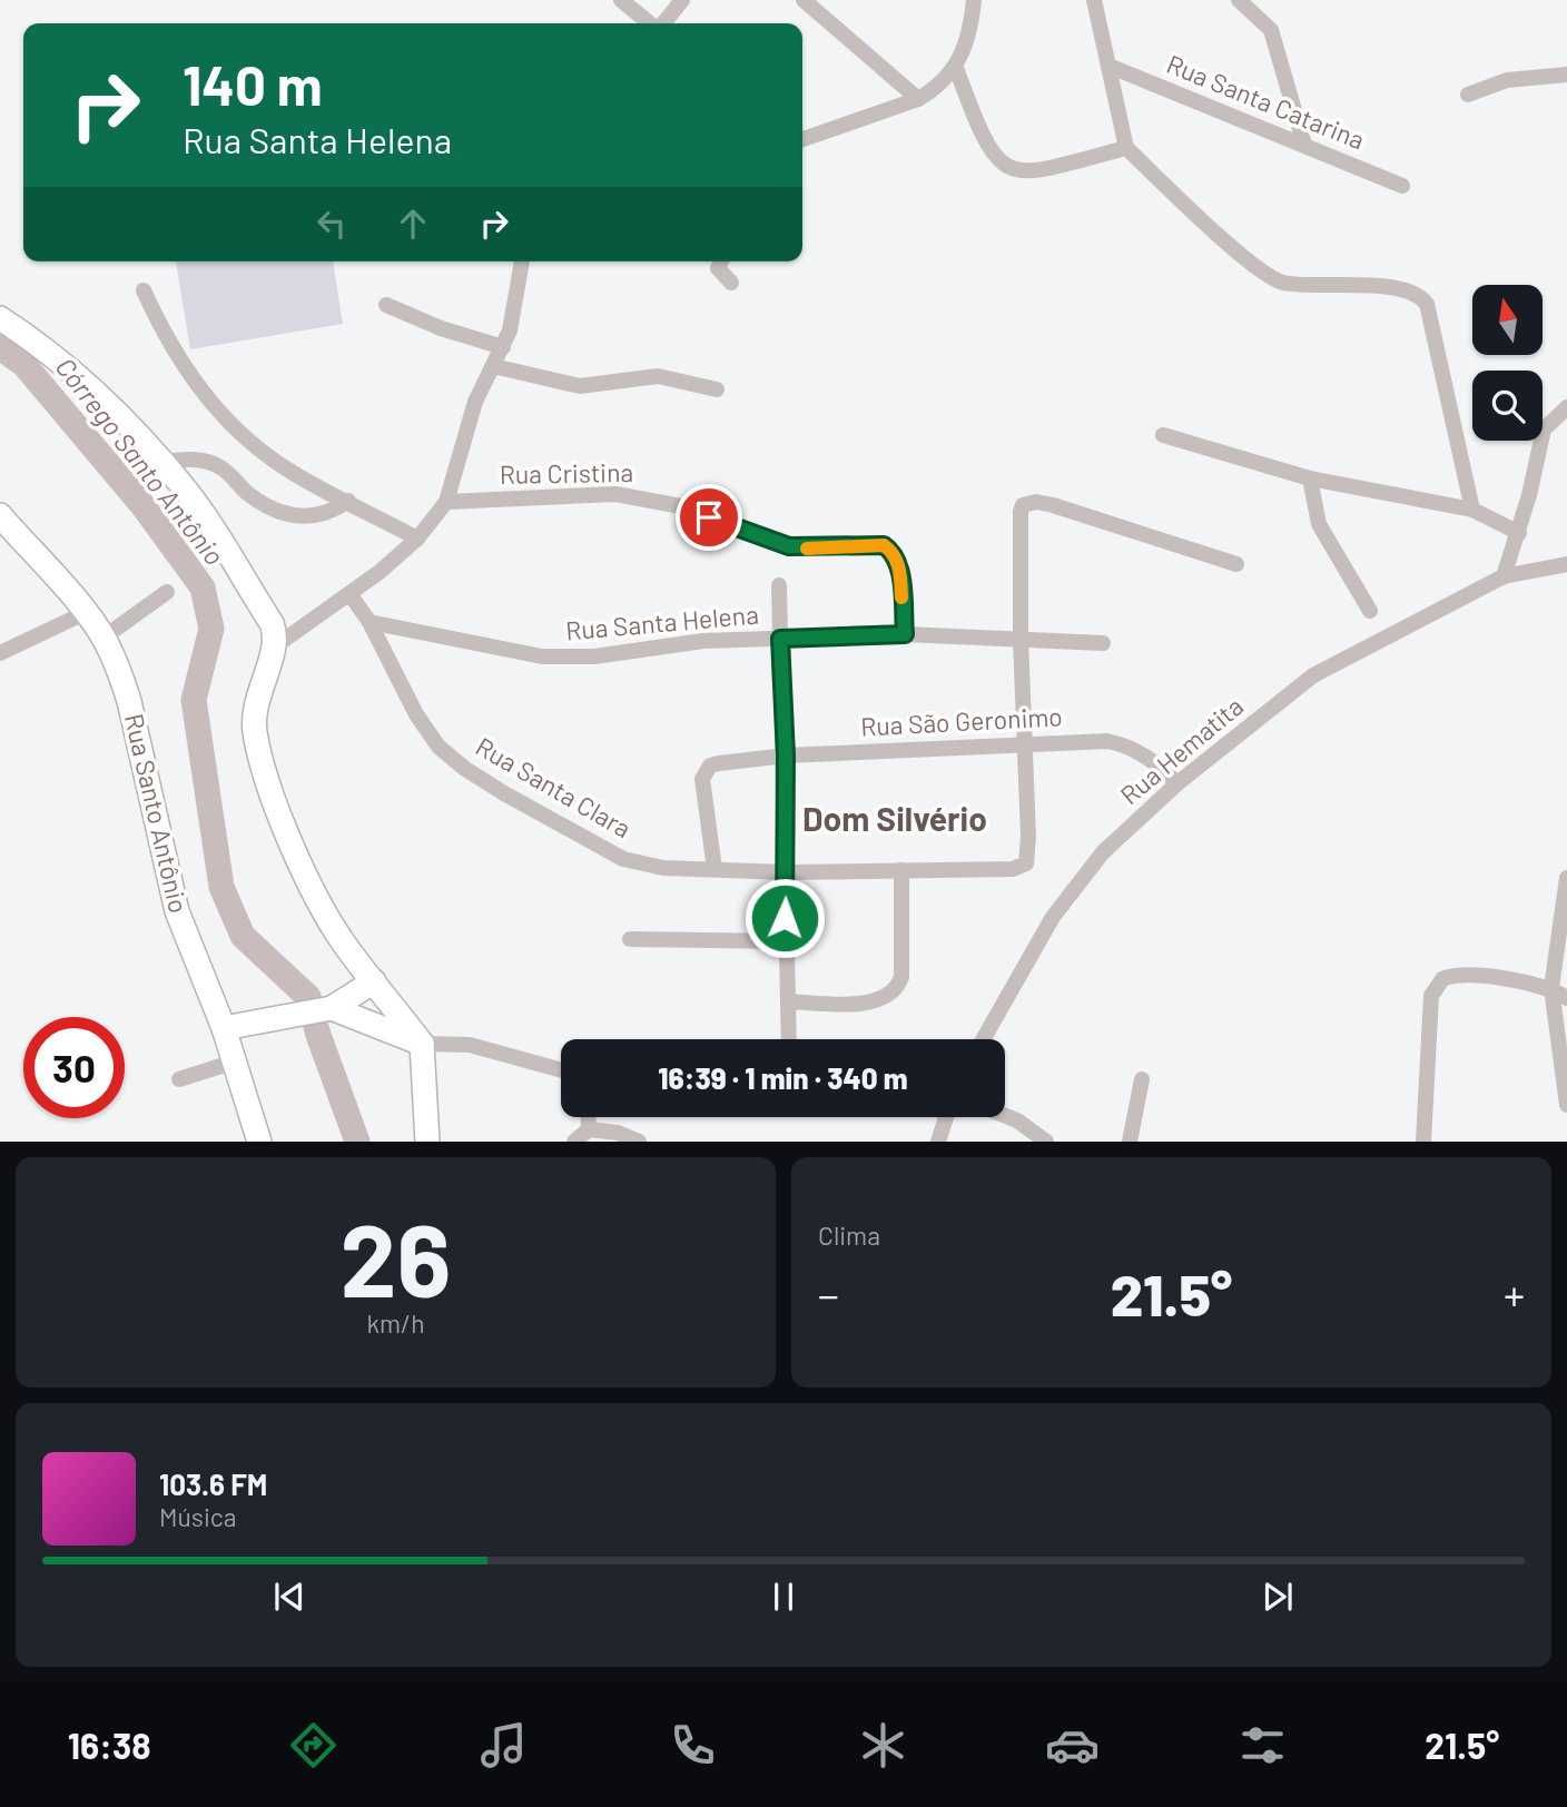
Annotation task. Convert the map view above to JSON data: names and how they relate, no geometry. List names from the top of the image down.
{
  "streets": {
    "main road": ["Rua Santo Antônio"],
    "street": [
      "Rua Santa Catarina",
      "Rua Cristina",
      "Rua Santa Helena",
      "Rua São Geronimo",
      "Rua Hematita",
      "Rua Santa Clara"
    ]
  },
  "crossings": [
    ["Rua Cristina", "Rua Santa Helena"],
    ["Rua Santa Helena", "Rua Santa Clara"],
    ["Rua São Geronimo", "Rua Hematita"],
    ["Rua São Geronimo", "Rua Santa Clara"]
  ],
  "districts": ["Dom Silvério"],
  "water": ["Córrego Santo Antônio"],
  "north": "top",
  "page": {
    "turn": ["140 m", "Rua Santa Helena"],
    "limit": "30",
    "trip": "16:39 · 1 min · 340 m",
    "tile": [
      ["26", "km/h"],
      "Clima"
    ],
    "heat": ["−", "21.5°", "+"],
    "song": ["103.6 FM", "Música"],
    "tabs": ["16:38", "21.5°"]
  }
}
